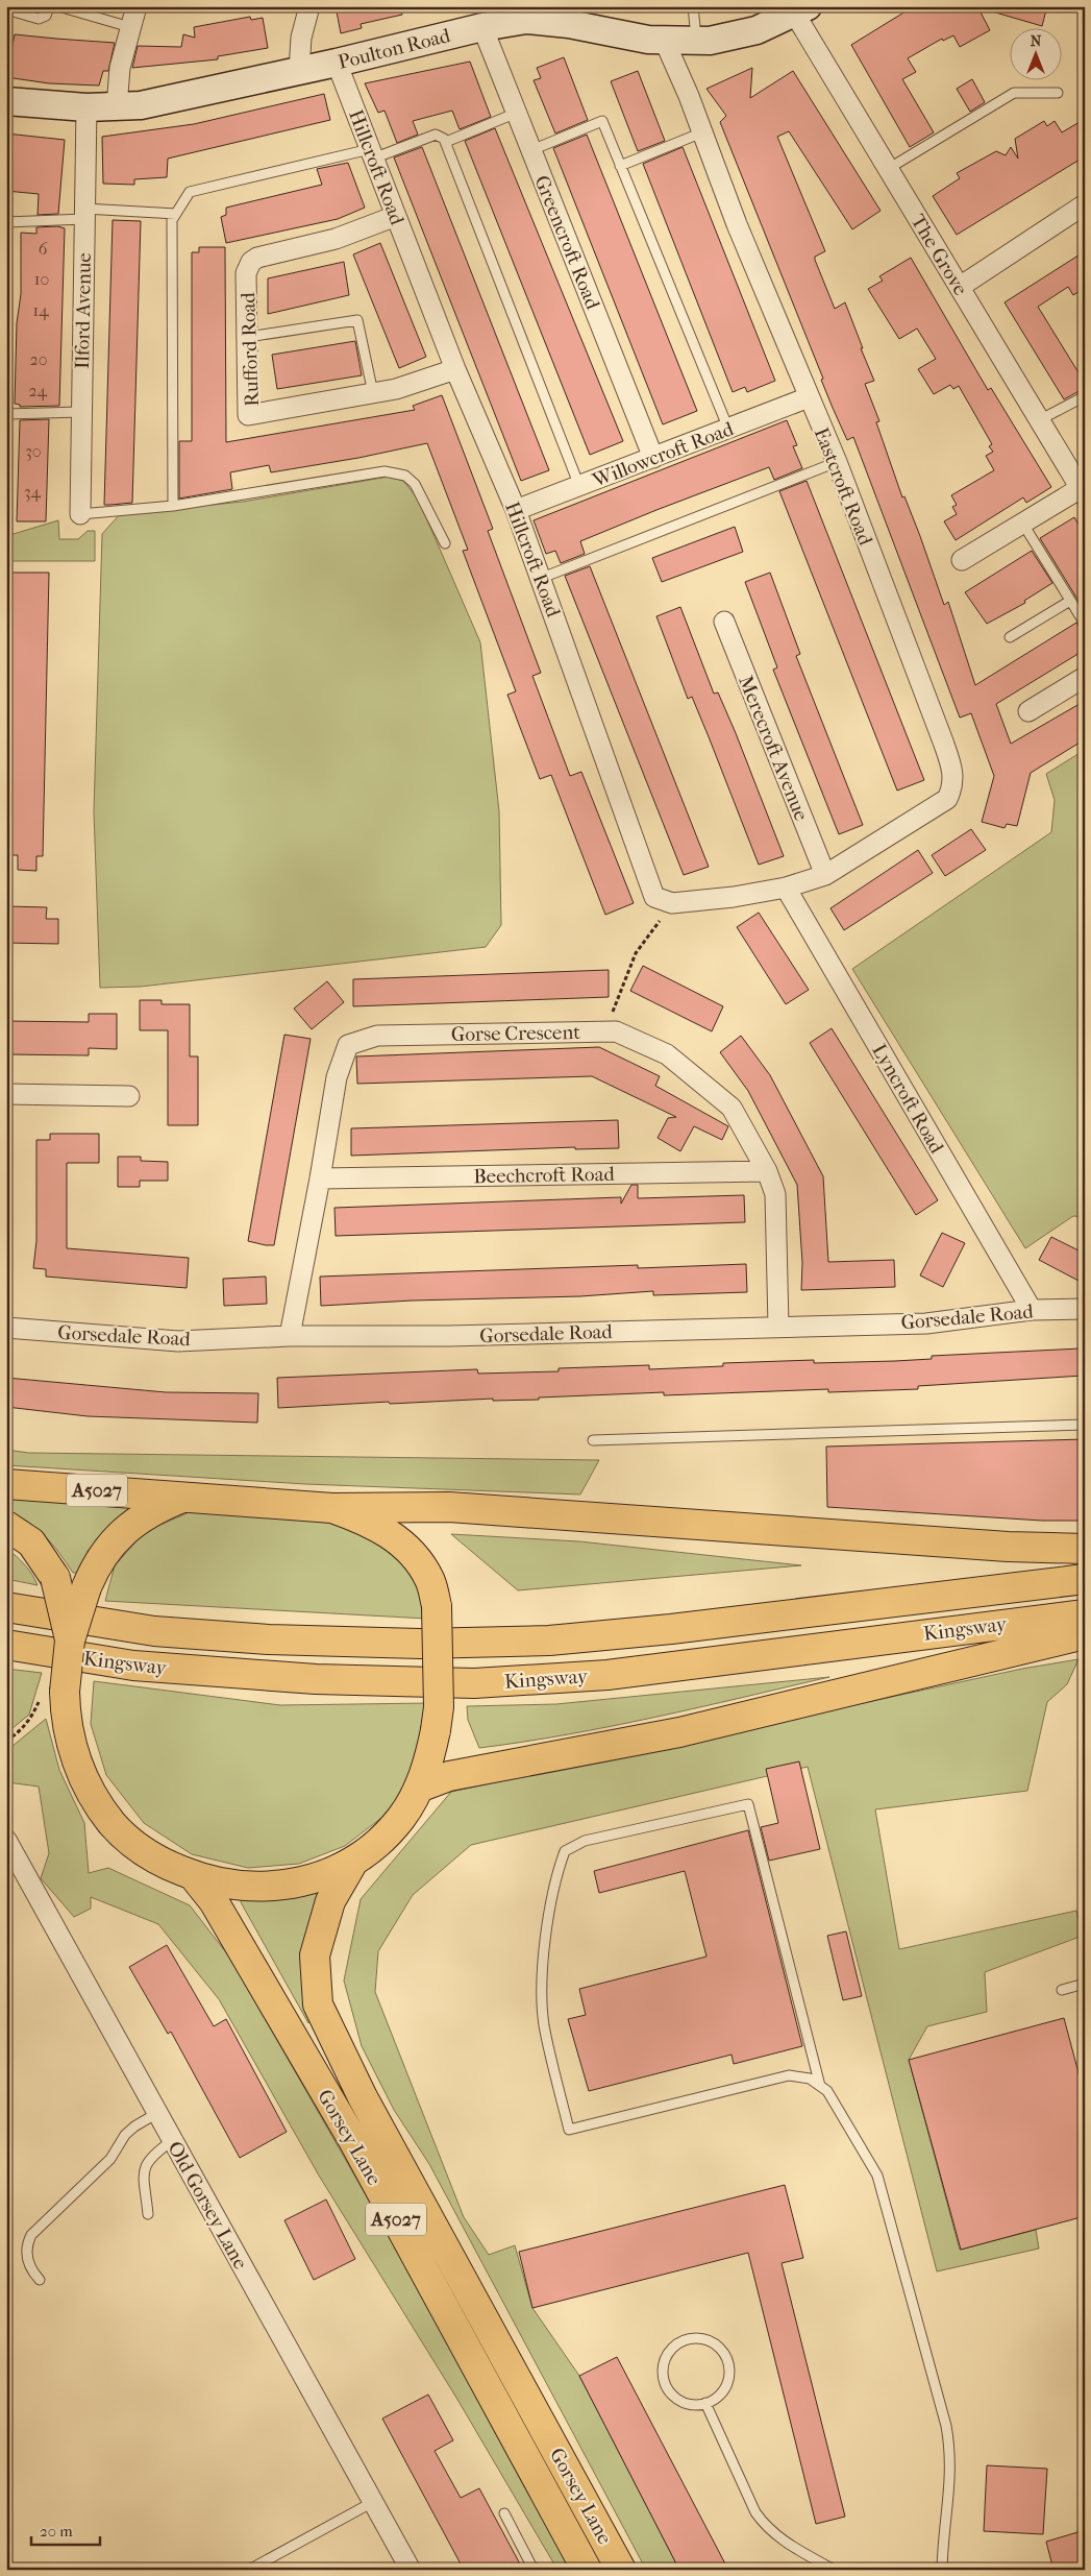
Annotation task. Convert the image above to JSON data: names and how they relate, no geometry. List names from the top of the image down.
{
  "streets": {
    "main road": [
      "Poulton Road",
      "A5027",
      "Kingsway",
      "Gorsey Lane"
    ],
    "street": [
      "Hillcroft Road",
      "Greencroft Road",
      "The Grove",
      "Ilford Avenue",
      "Rufford Road",
      "Willowcroft Road",
      "Eastcroft Road",
      "Merecroft Avenue",
      "Gorse Crescent",
      "Lyncroft Road",
      "Beechcroft Road",
      "Gorsedale Road",
      "Old Gorsey Lane"
    ]
  },
  "crossings": [
    ["Poulton Road", "Hillcroft Road"],
    ["Poulton Road", "Greencroft Road"],
    ["Poulton Road", "The Grove"],
    ["Poulton Road", "Ilford Avenue"],
    ["Poulton Road", "Eastcroft Road"],
    ["Hillcroft Road", "Rufford Road"],
    ["Hillcroft Road", "Willowcroft Road"],
    ["Greencroft Road", "Willowcroft Road"],
    ["Willowcroft Road", "Eastcroft Road"],
    ["Eastcroft Road", "Merecroft Avenue"],
    ["Gorse Crescent", "Beechcroft Road"],
    ["Gorse Crescent", "Gorsedale Road"],
    ["Lyncroft Road", "Gorsedale Road"]
  ],
  "house_numbers": [
    "6",
    "10",
    "14",
    "20",
    "24",
    "30",
    "34"
  ],
  "scale_bar": "20 m",
  "north": "top"
}
